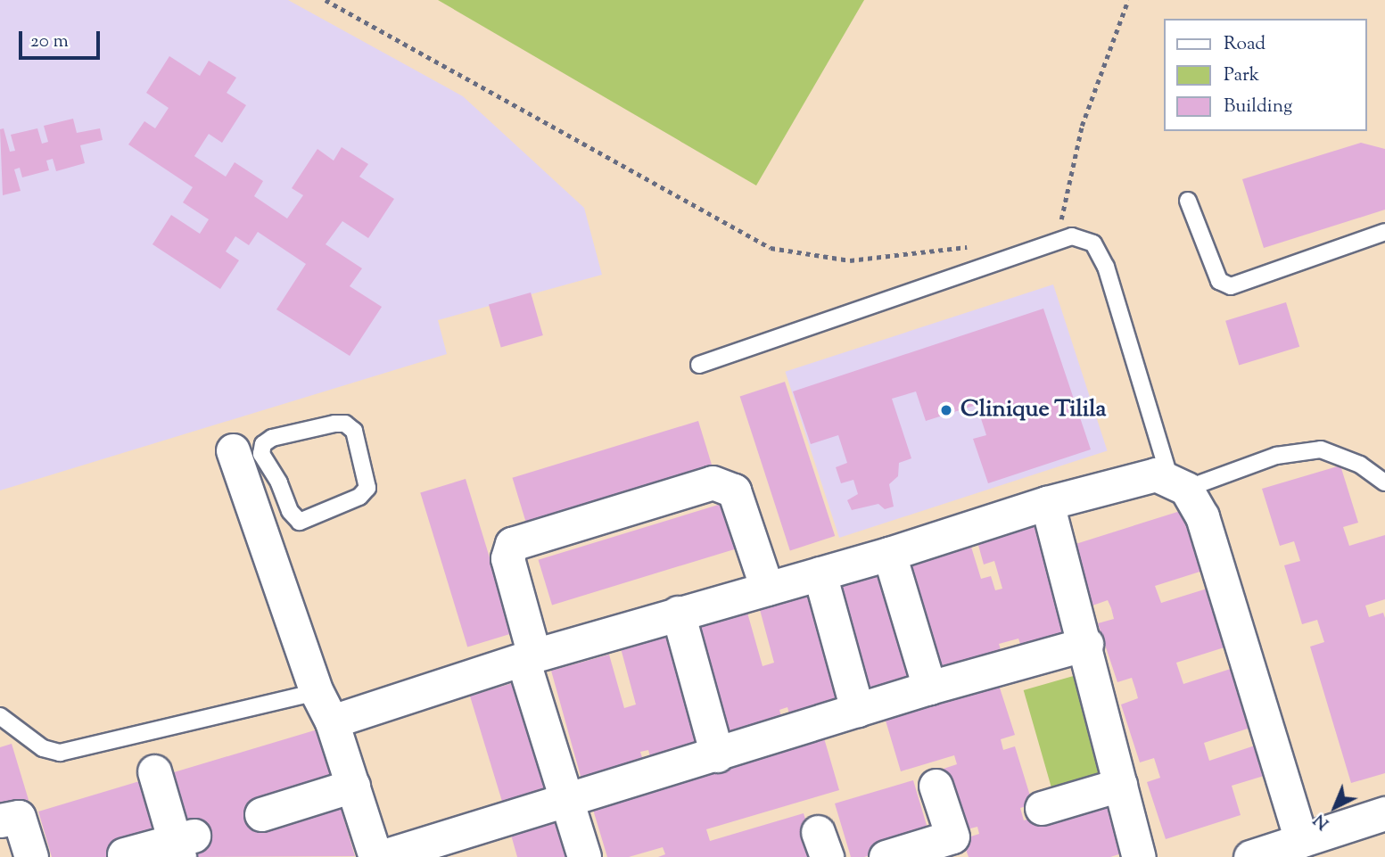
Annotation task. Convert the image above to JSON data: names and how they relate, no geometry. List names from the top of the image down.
{
  "places": ["Clinique Tilila"],
  "legend": ["Road", "Park", "Building"],
  "scale_bar": "20 m",
  "north": "bottom left"
}
